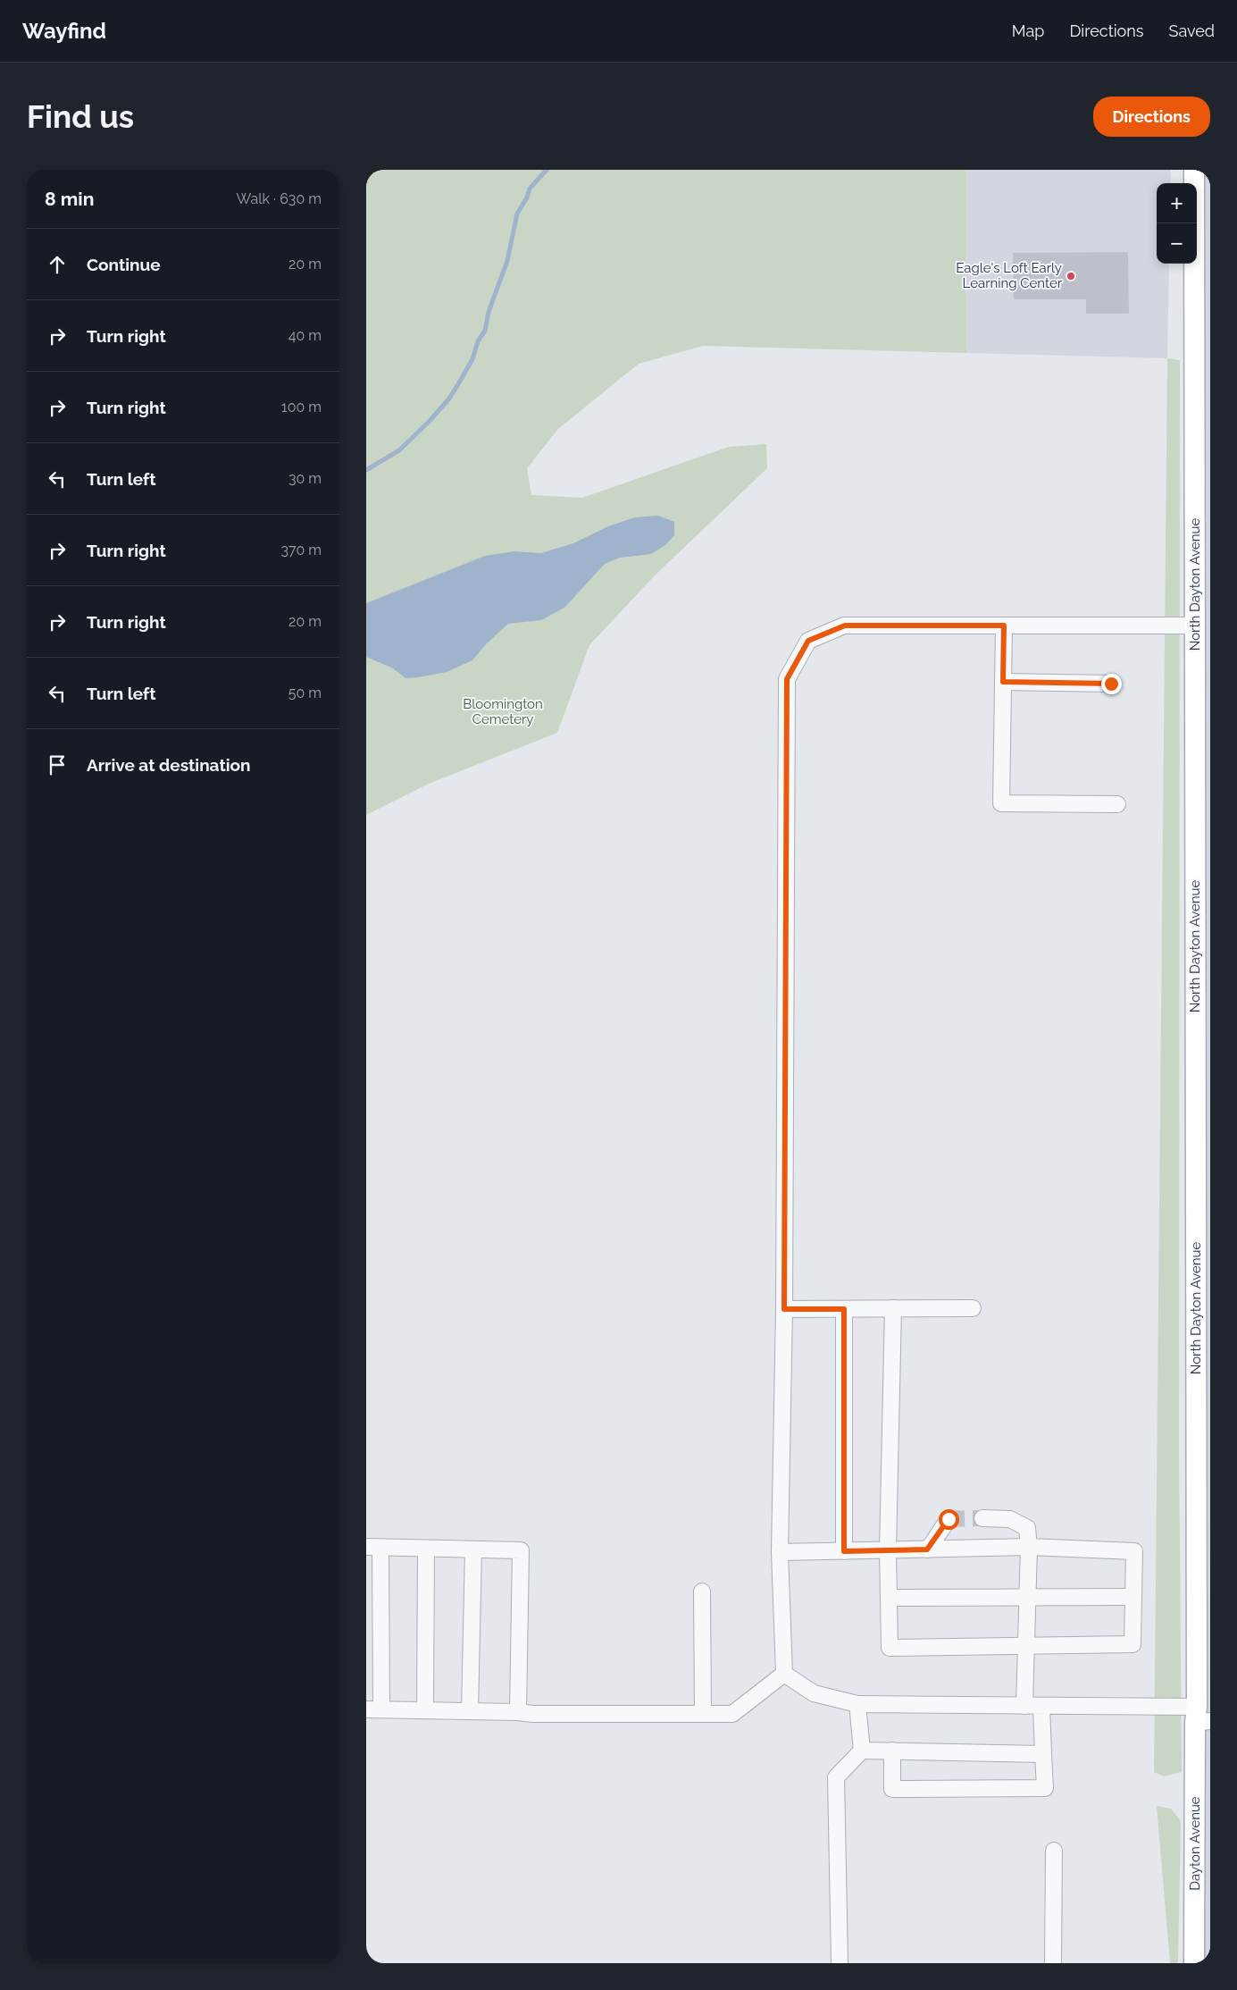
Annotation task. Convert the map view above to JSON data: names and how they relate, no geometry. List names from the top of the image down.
{
  "streets": {
    "main road": ["North Dayton Avenue", "Dayton Avenue"]
  },
  "crossings": [
    ["North Dayton Avenue", "Dayton Avenue"]
  ],
  "parks": ["Bloomington Cemetery"],
  "places": ["Eagle's Loft Early Learning Center"],
  "page": {
    "header": "Wayfind",
    "nav": ["Map", "Directions", "Saved"],
    "buttons": "Directions",
    "title": "Find us",
    "heading": ["8 min", "Walk · 630 m"],
    "map_buttons": ["+", "−"],
    "list": [
      ["Continue", "20 m"],
      ["Turn right", "40 m"],
      ["Turn right", "100 m"],
      ["Turn left", "30 m"],
      ["Turn right", "370 m"],
      ["Turn right", "20 m"],
      ["Turn left", "50 m"],
      "Arrive at destination"
    ]
  }
}
